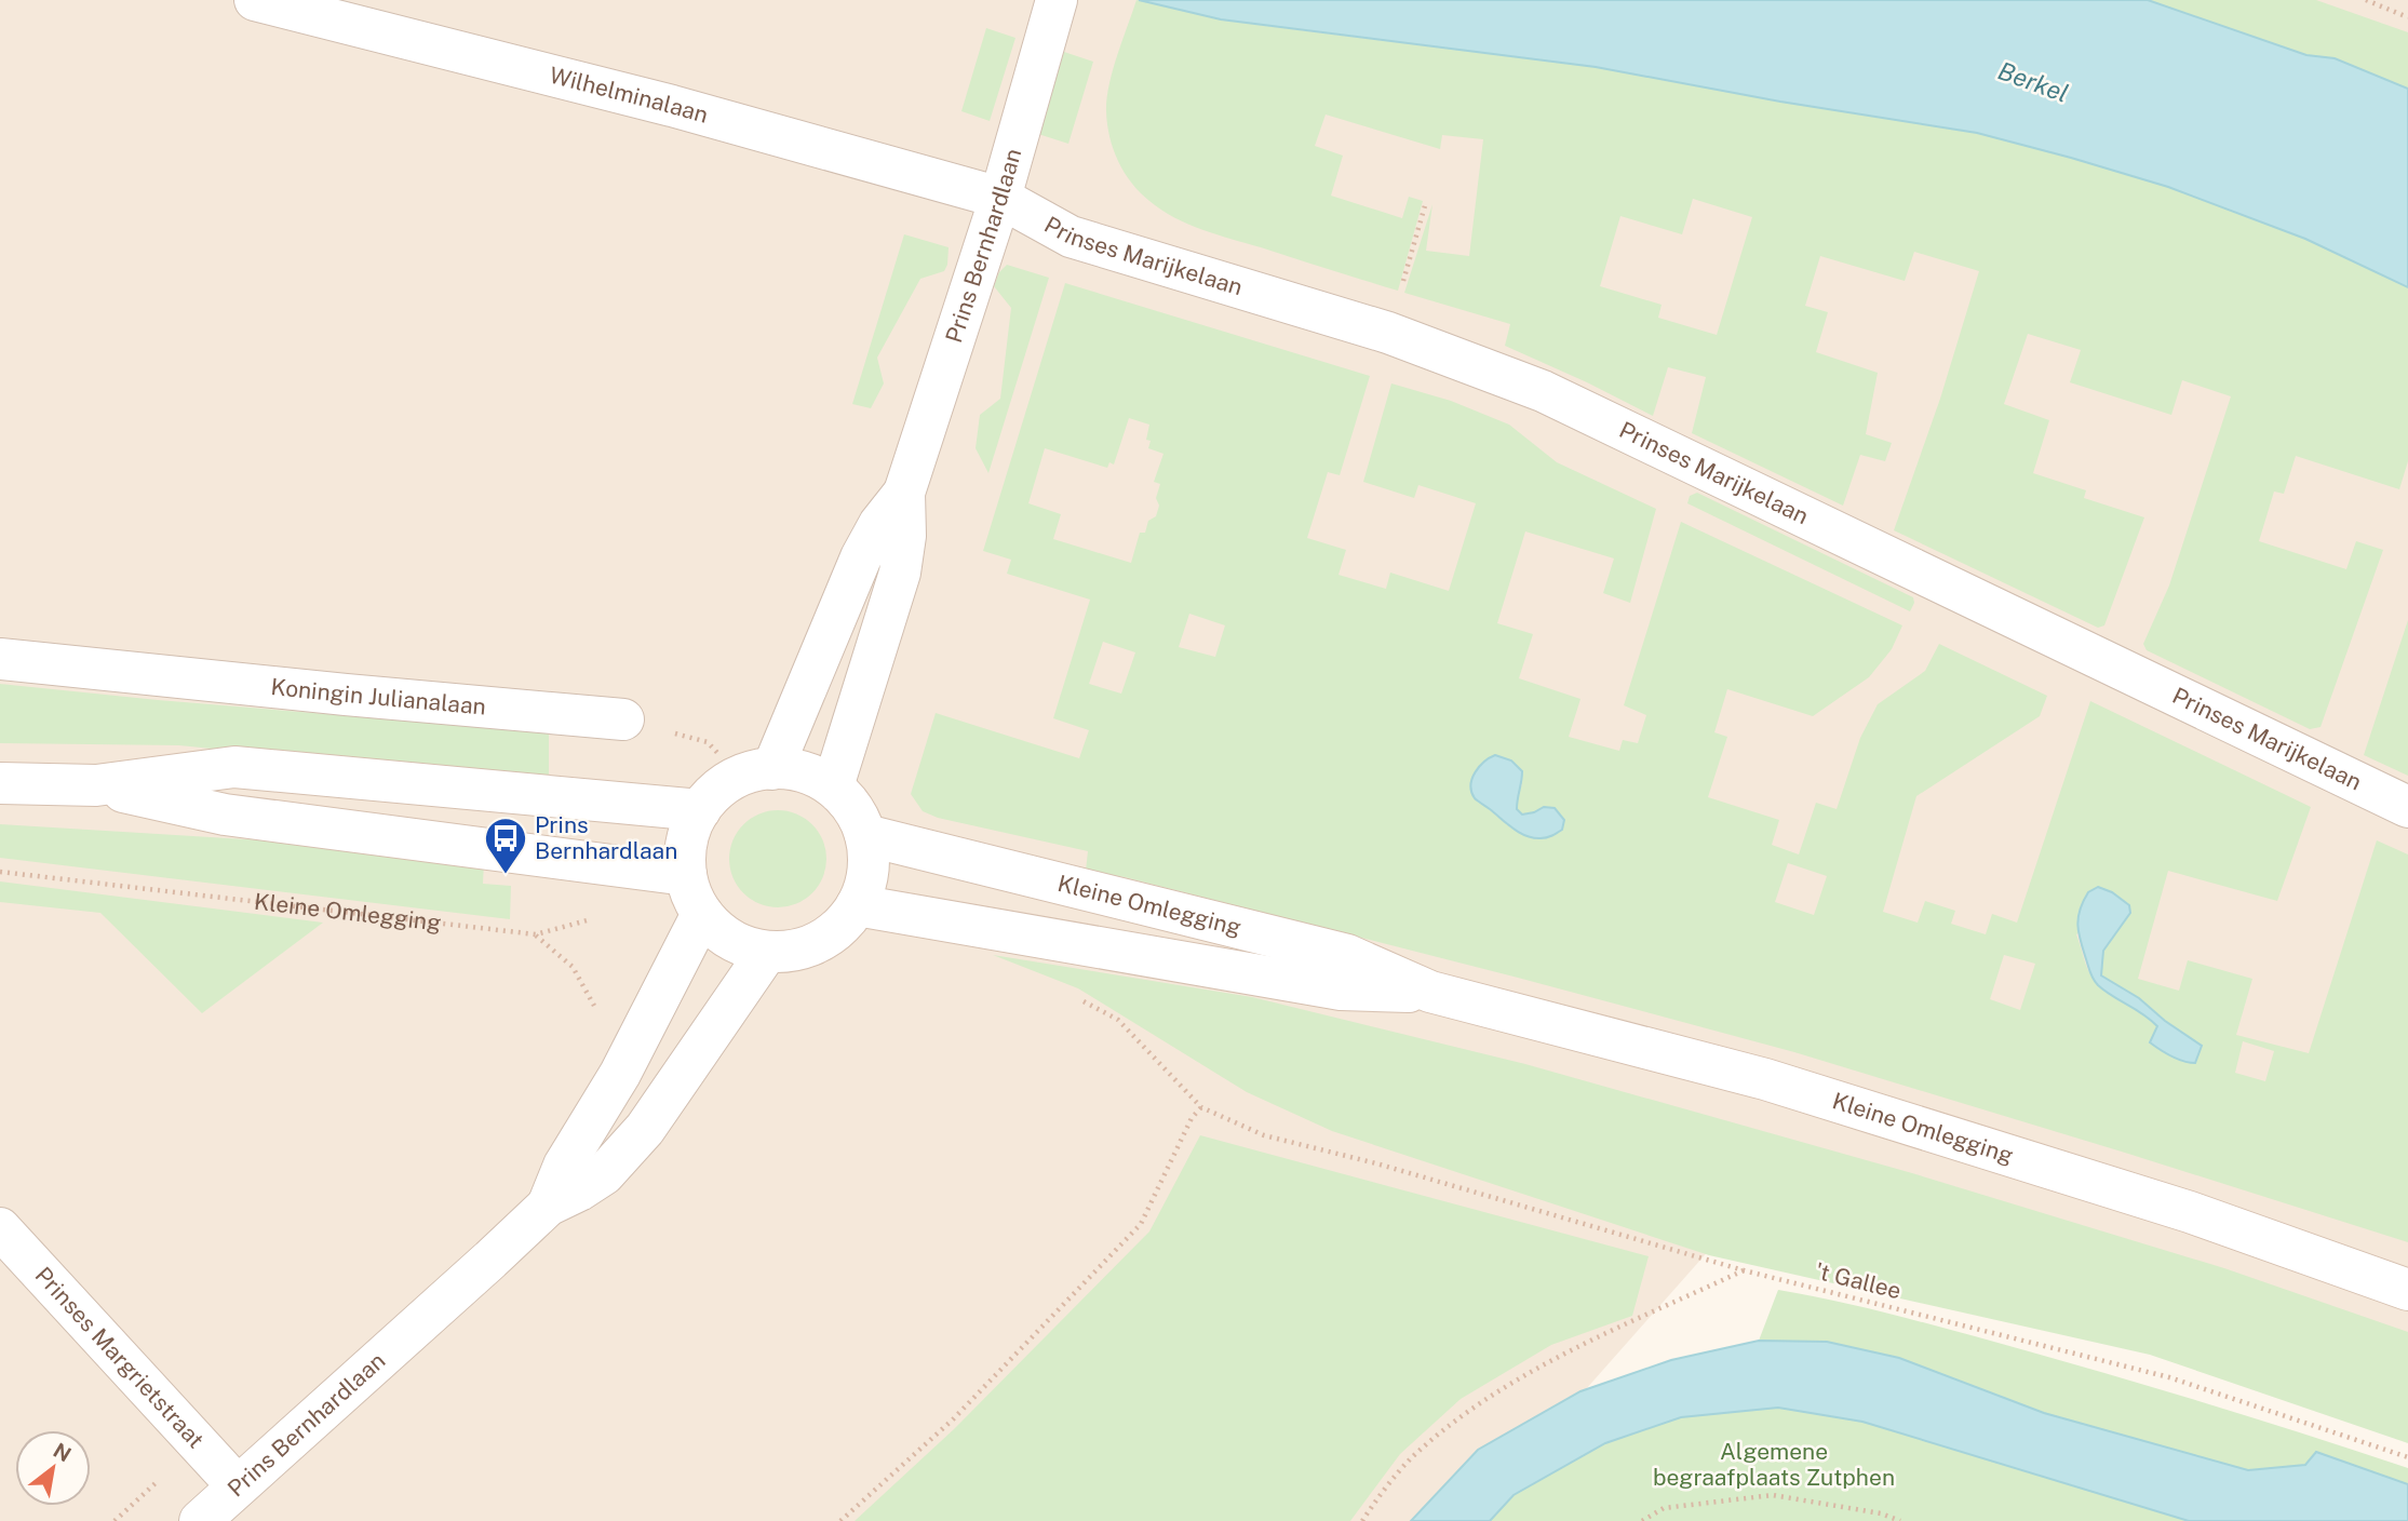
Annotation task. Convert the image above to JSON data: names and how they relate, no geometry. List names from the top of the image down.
{
  "streets": {
    "street": [
      "Wilhelminalaan",
      "Prins Bernhardlaan",
      "Prinses Marijkelaan",
      "Koningin Julianalaan",
      "Kleine Omlegging",
      "Prinses Margrietstraat"
    ],
    "path": ["'t Gallee"]
  },
  "crossings": [
    ["Wilhelminalaan", "Prins Bernhardlaan"],
    ["Wilhelminalaan", "Prinses Marijkelaan"],
    ["Prins Bernhardlaan", "Prinses Marijkelaan"],
    ["Prins Bernhardlaan", "Kleine Omlegging"],
    ["Prins Bernhardlaan", "Prinses Margrietstraat"]
  ],
  "water": ["Berkel"],
  "parks": ["Algemene begraafplaats Zutphen"],
  "places": {
    "bus stop": ["Prins Bernhardlaan"]
  },
  "north": "top right"
}
